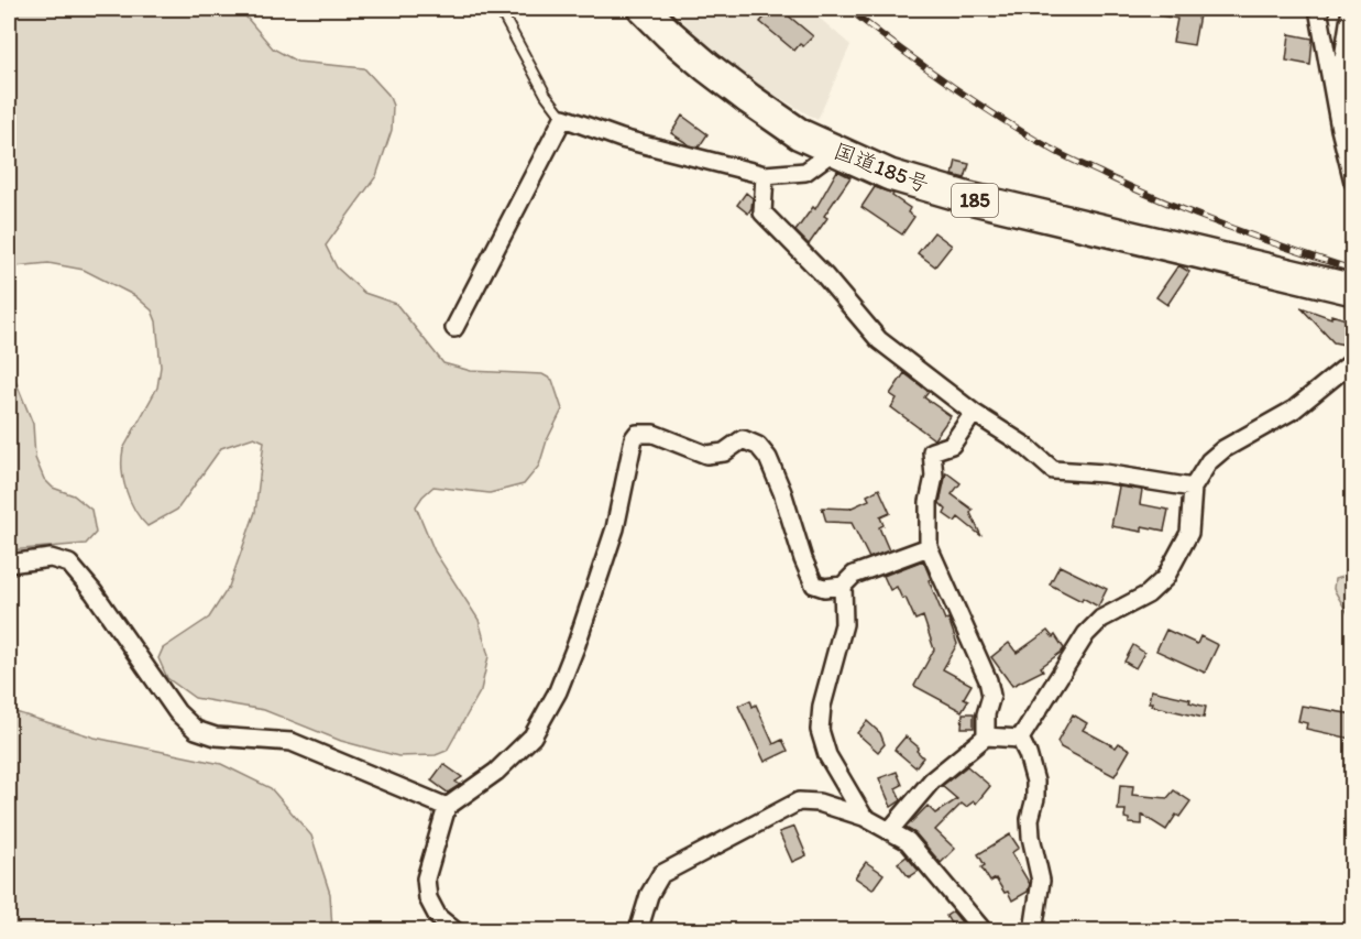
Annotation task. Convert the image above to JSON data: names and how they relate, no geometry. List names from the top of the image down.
{
  "streets": {
    "highway": ["国道185号", "185"]
  }
}
